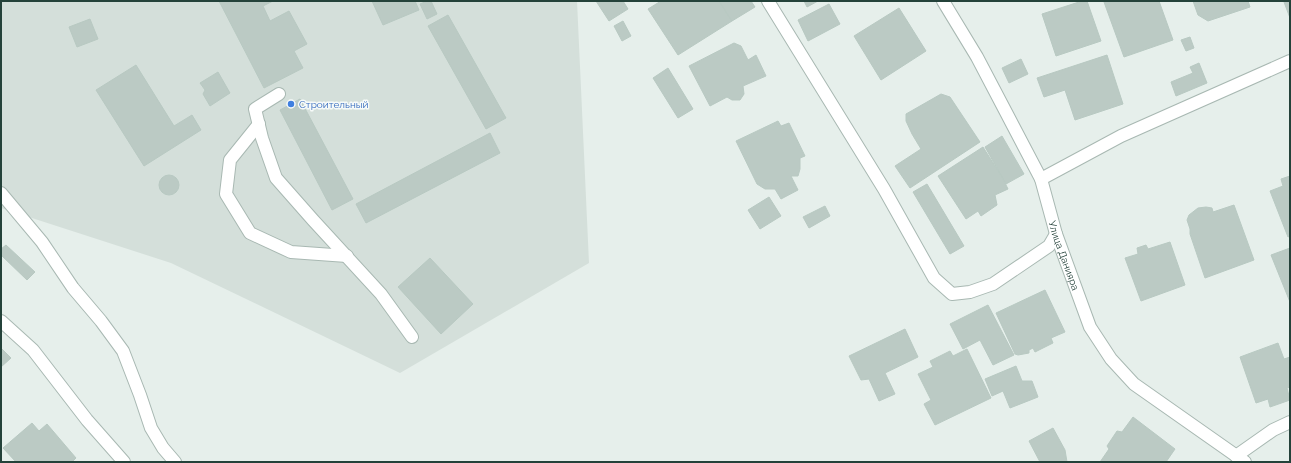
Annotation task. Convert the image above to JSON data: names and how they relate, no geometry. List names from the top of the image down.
{
  "streets": {
    "street": ["Улица Данияра"]
  },
  "places": ["Строительный"]
}
